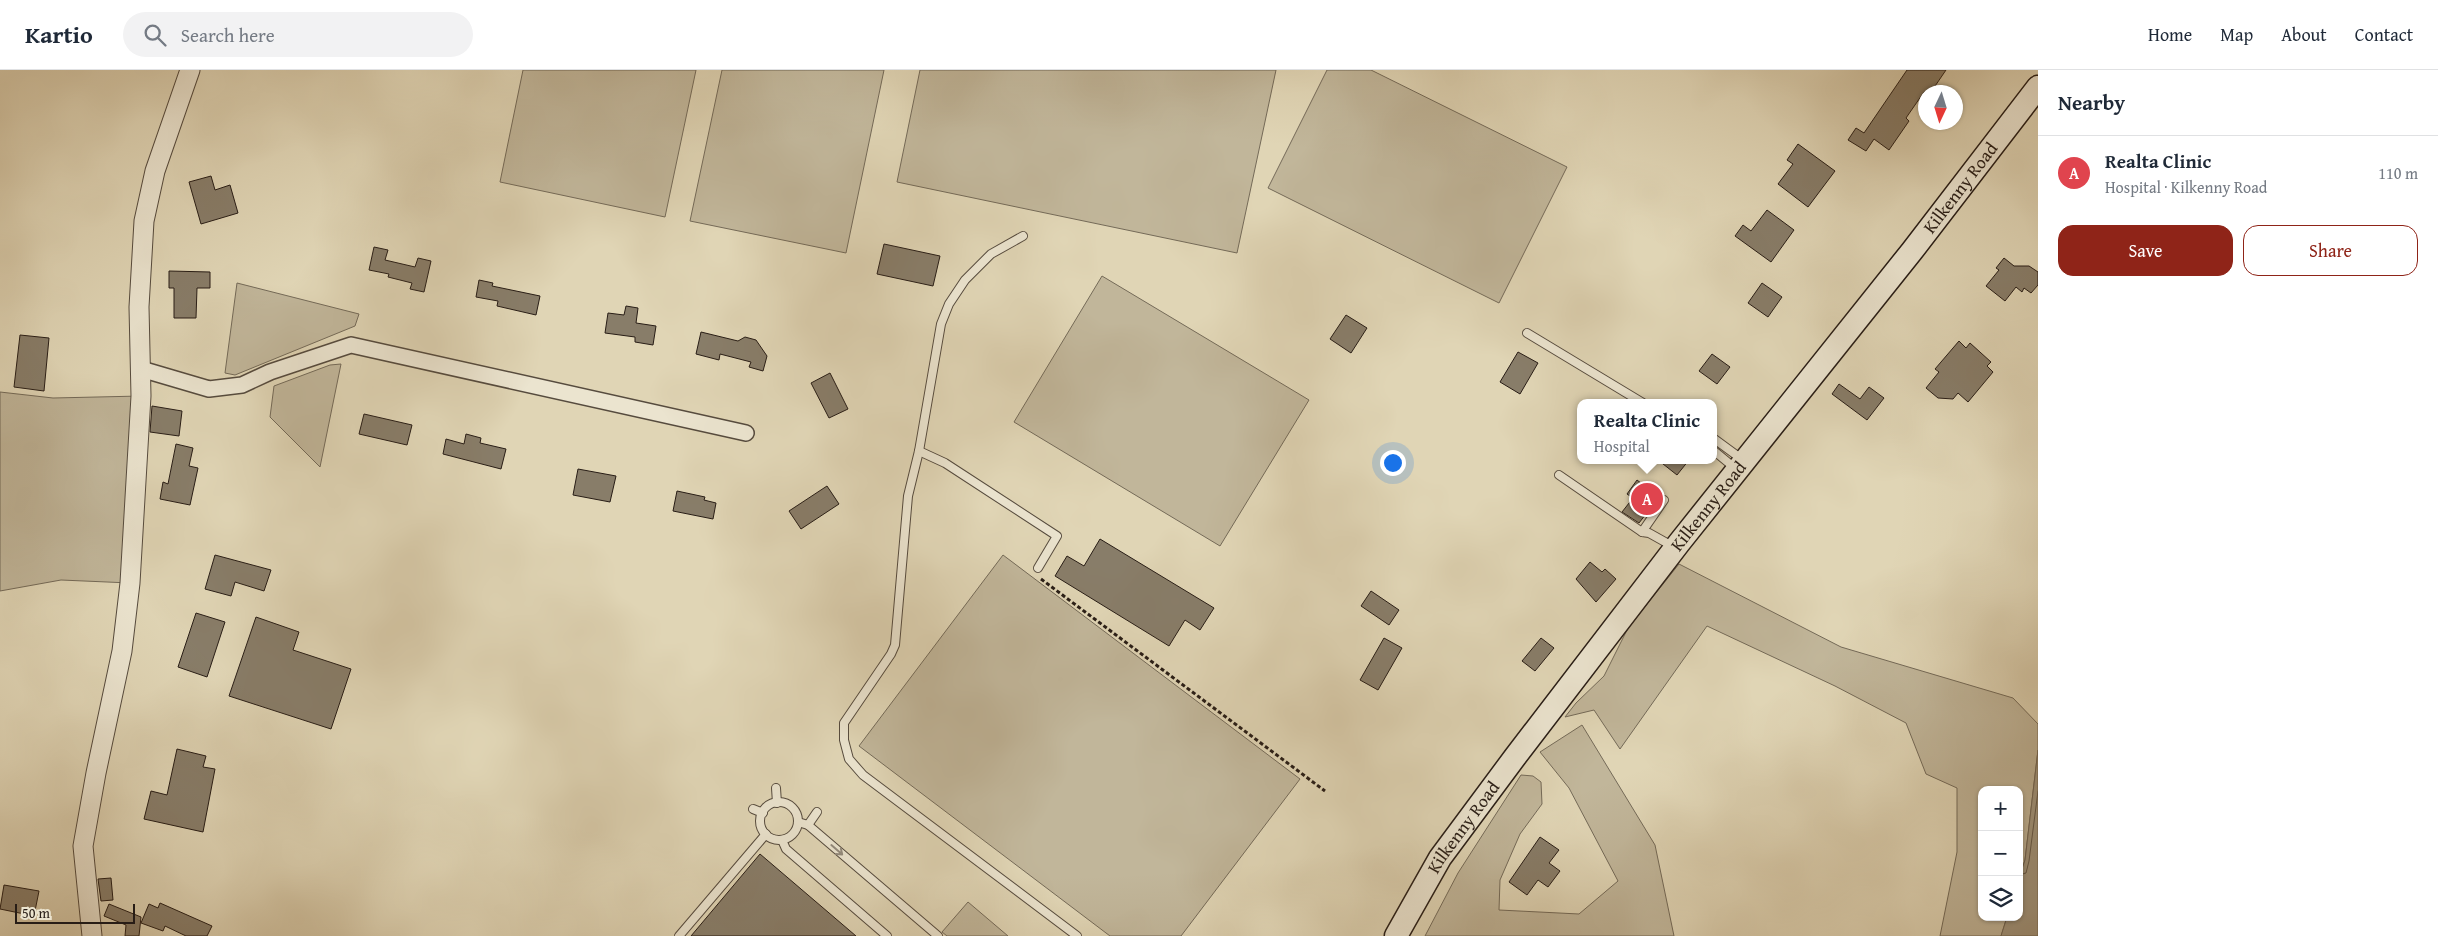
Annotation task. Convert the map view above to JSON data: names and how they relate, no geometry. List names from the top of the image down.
{
  "streets": {
    "main road": ["Kilkenny Road"]
  },
  "scale_bar": "50 m",
  "north": "bottom",
  "page": {
    "header": "Kartio",
    "search": "Search here",
    "nav": [
      "Home",
      "Map",
      "About",
      "Contact"
    ],
    "heading": "Nearby",
    "list": [
      {
        "mark": "A",
        "name": "Realta Clinic",
        "note": "Hospital · Kilkenny Road",
        "value": "110 m"
      }
    ],
    "buttons": ["Save", "Share"],
    "popup": ["Realta Clinic", "Hospital"],
    "pins": "A",
    "map_buttons": ["+", "−"],
    "scale": "50 m"
  }
}
